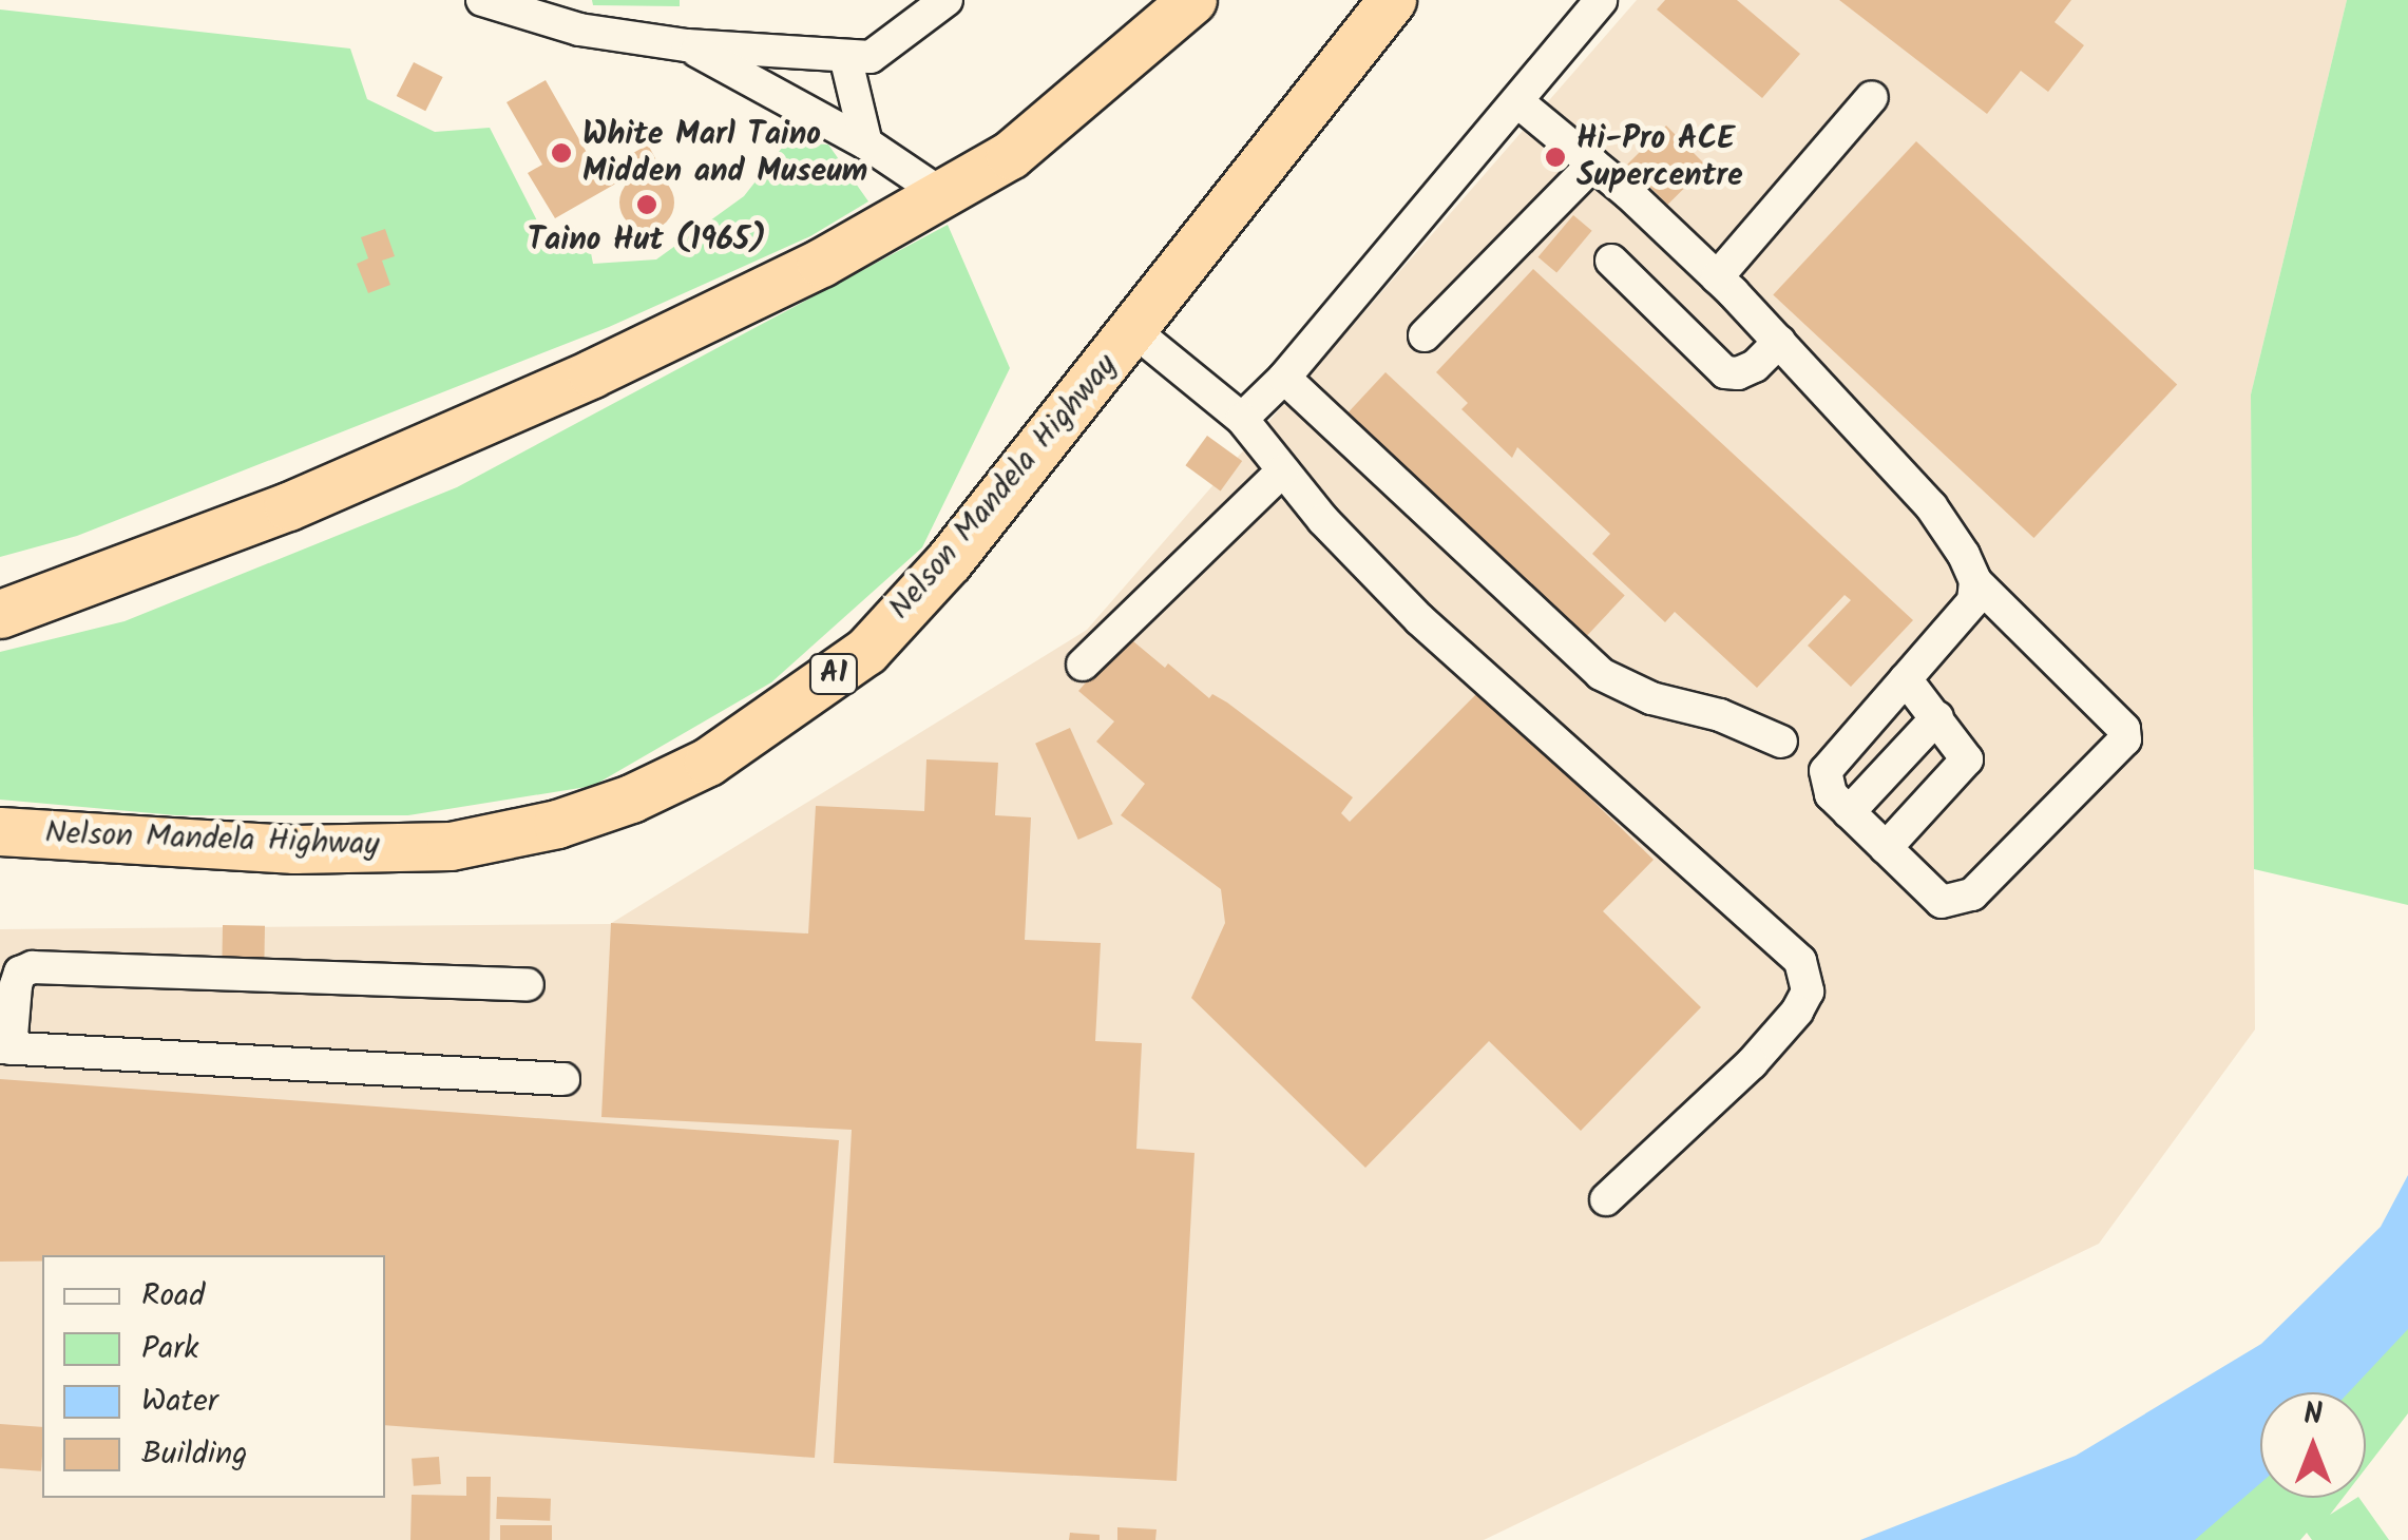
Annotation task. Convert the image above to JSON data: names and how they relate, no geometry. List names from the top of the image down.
{
  "streets": {
    "highway": ["Nelson Mandela Highway", "A1"]
  },
  "places": ["White Marl Taino Midden and Museum", "Hi-Pro ACE Supercentre", "Taino Hut (1965)"],
  "legend": [
    "Road",
    "Park",
    "Water",
    "Building"
  ],
  "north": "top"
}
